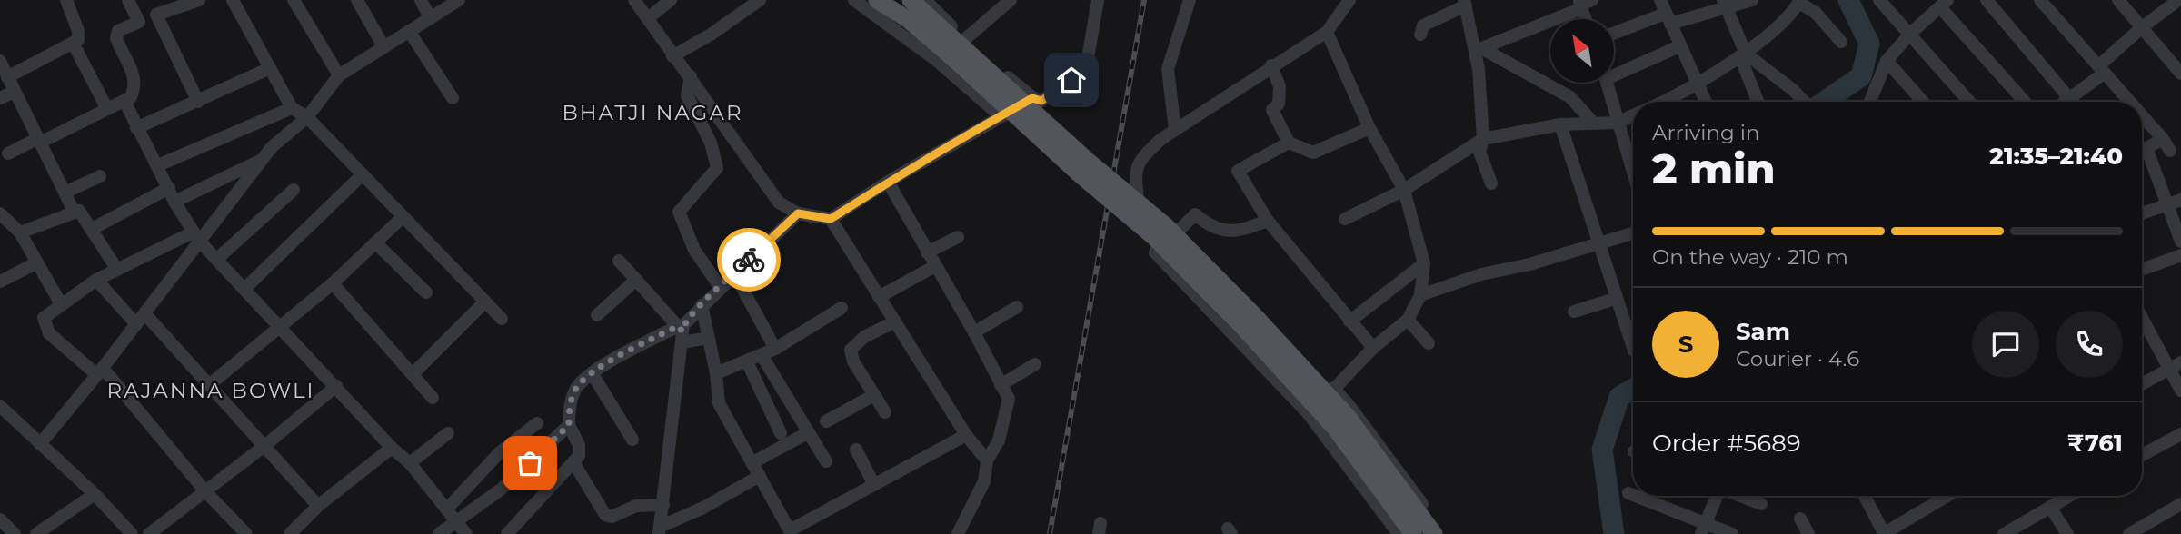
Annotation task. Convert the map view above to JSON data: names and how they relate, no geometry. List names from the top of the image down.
{
  "districts": ["BHATJI NAGAR", "RAJANNA BOWLI"],
  "north": "top left",
  "page": {
    "heading": ["2 min", "Arriving in", "21:35–21:40"],
    "panel": [
      "Sam",
      "Courier · 4.6",
      "Order #5689",
      "₹761"
    ],
    "bar": "On the way · 210 m",
    "round": "S"
  }
}
